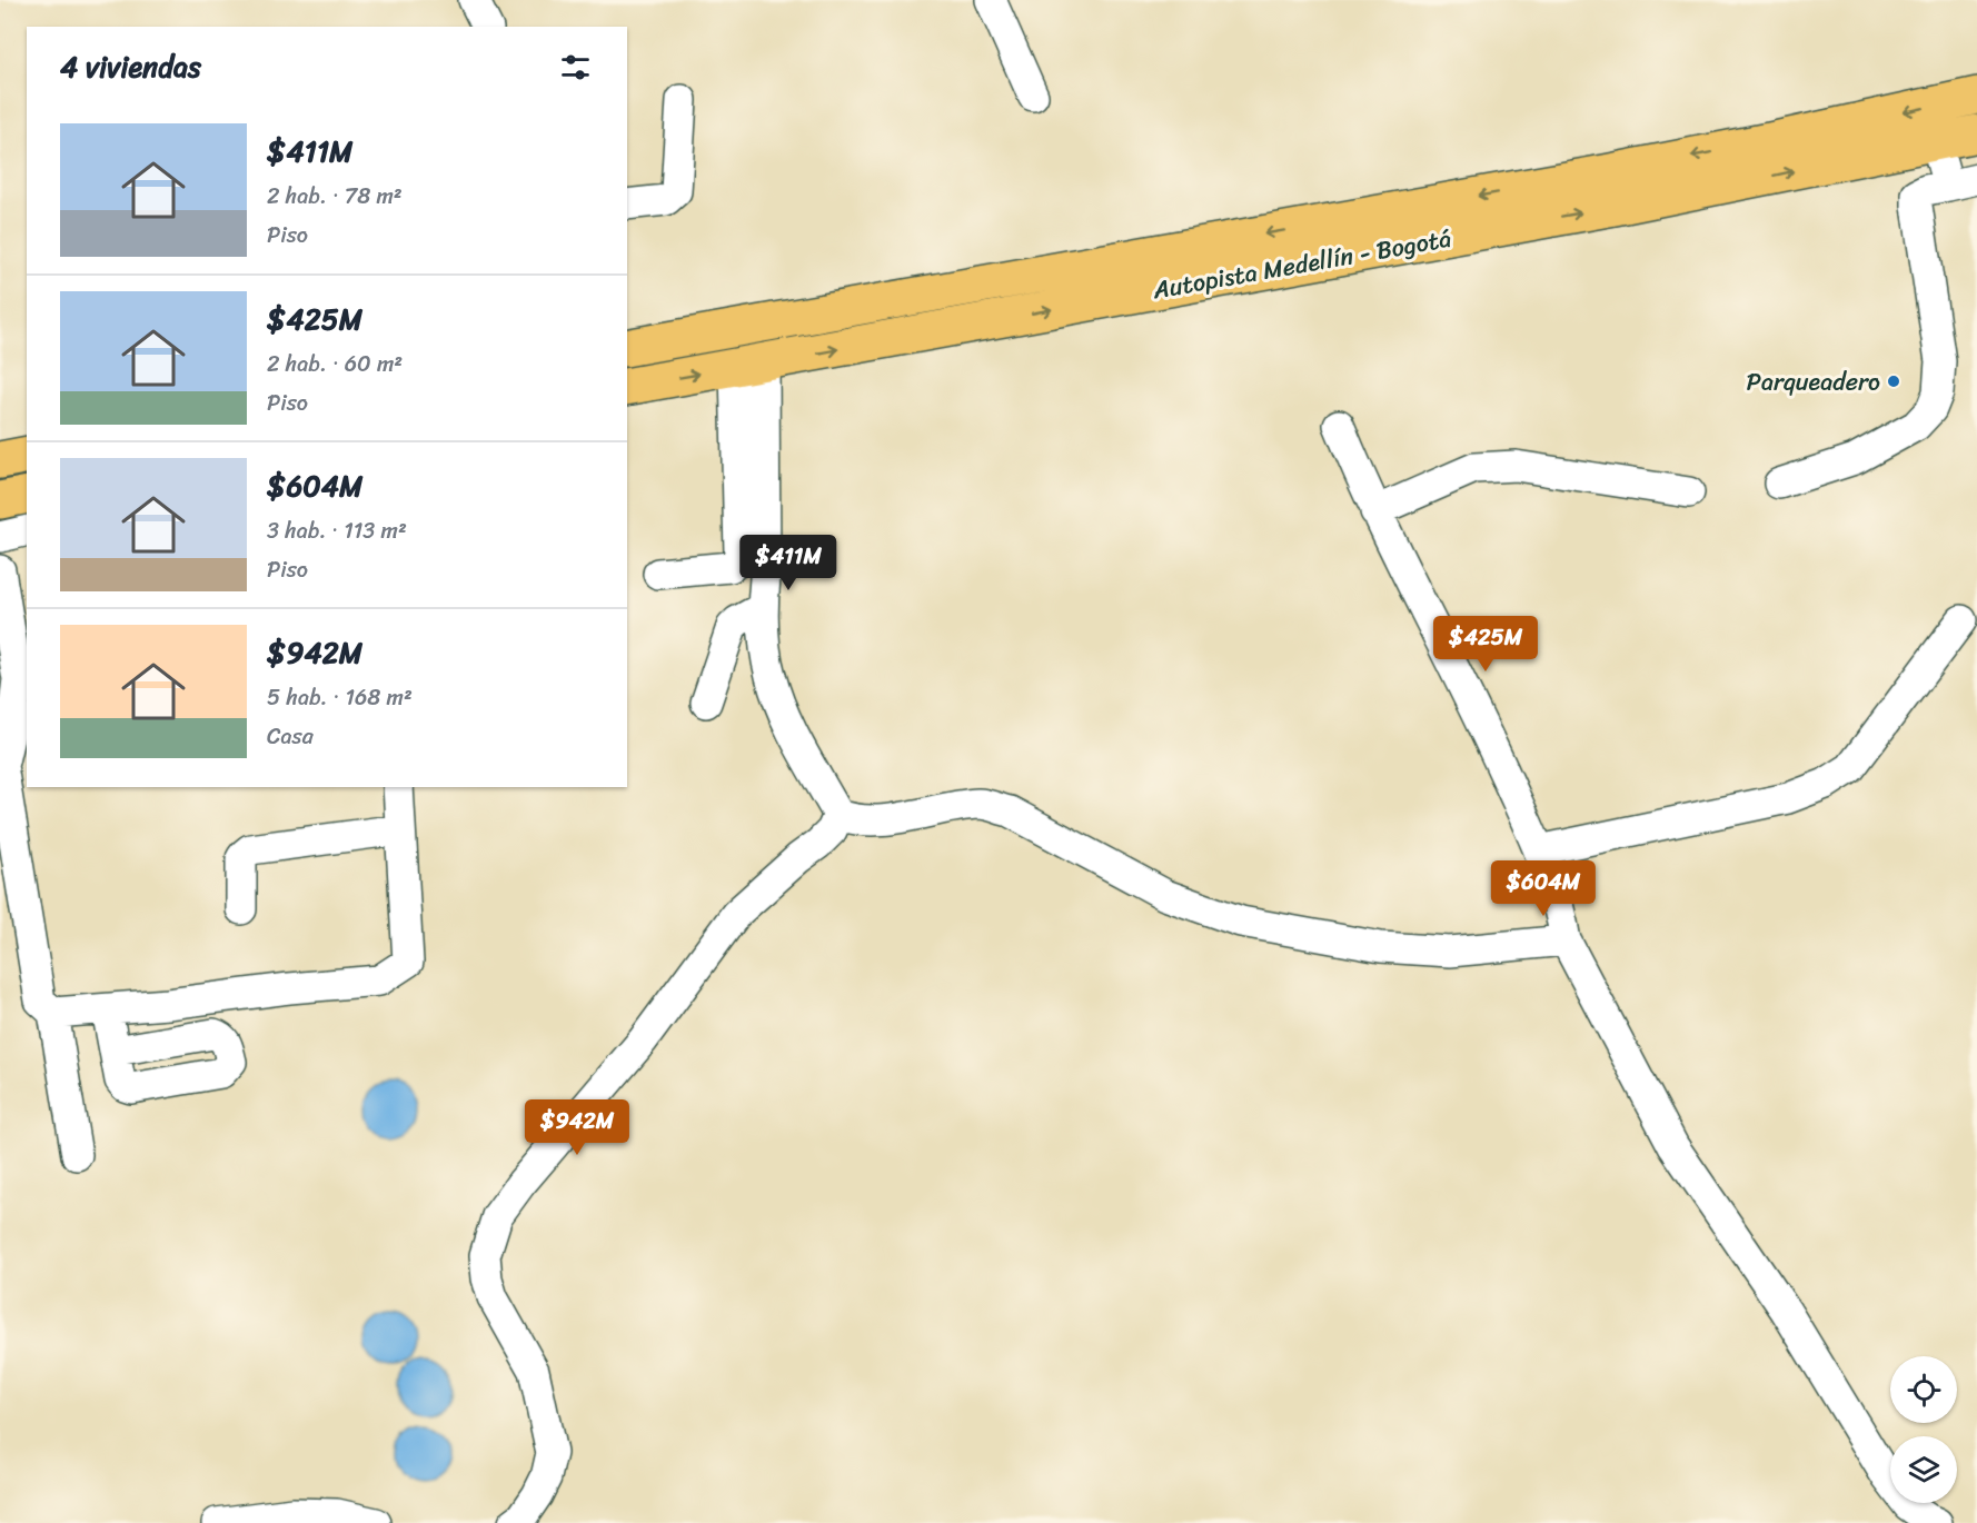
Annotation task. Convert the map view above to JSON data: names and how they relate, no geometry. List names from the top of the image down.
{
  "streets": {
    "highway": ["Autopista Medellín - Bogotá"]
  },
  "places": ["Parqueadero"],
  "page": {
    "heading": "4 viviendas",
    "list": [
      {
        "name": "$411M",
        "note": "2 hab. · 78 m² · Piso"
      },
      {
        "name": "$425M",
        "note": "2 hab. · 60 m² · Piso"
      },
      {
        "name": "$604M",
        "note": "3 hab. · 113 m² · Piso"
      },
      {
        "name": "$942M",
        "note": "5 hab. · 168 m² · Casa"
      }
    ],
    "price": [
      "$411M",
      "$425M",
      "$604M",
      "$942M"
    ]
  }
}
